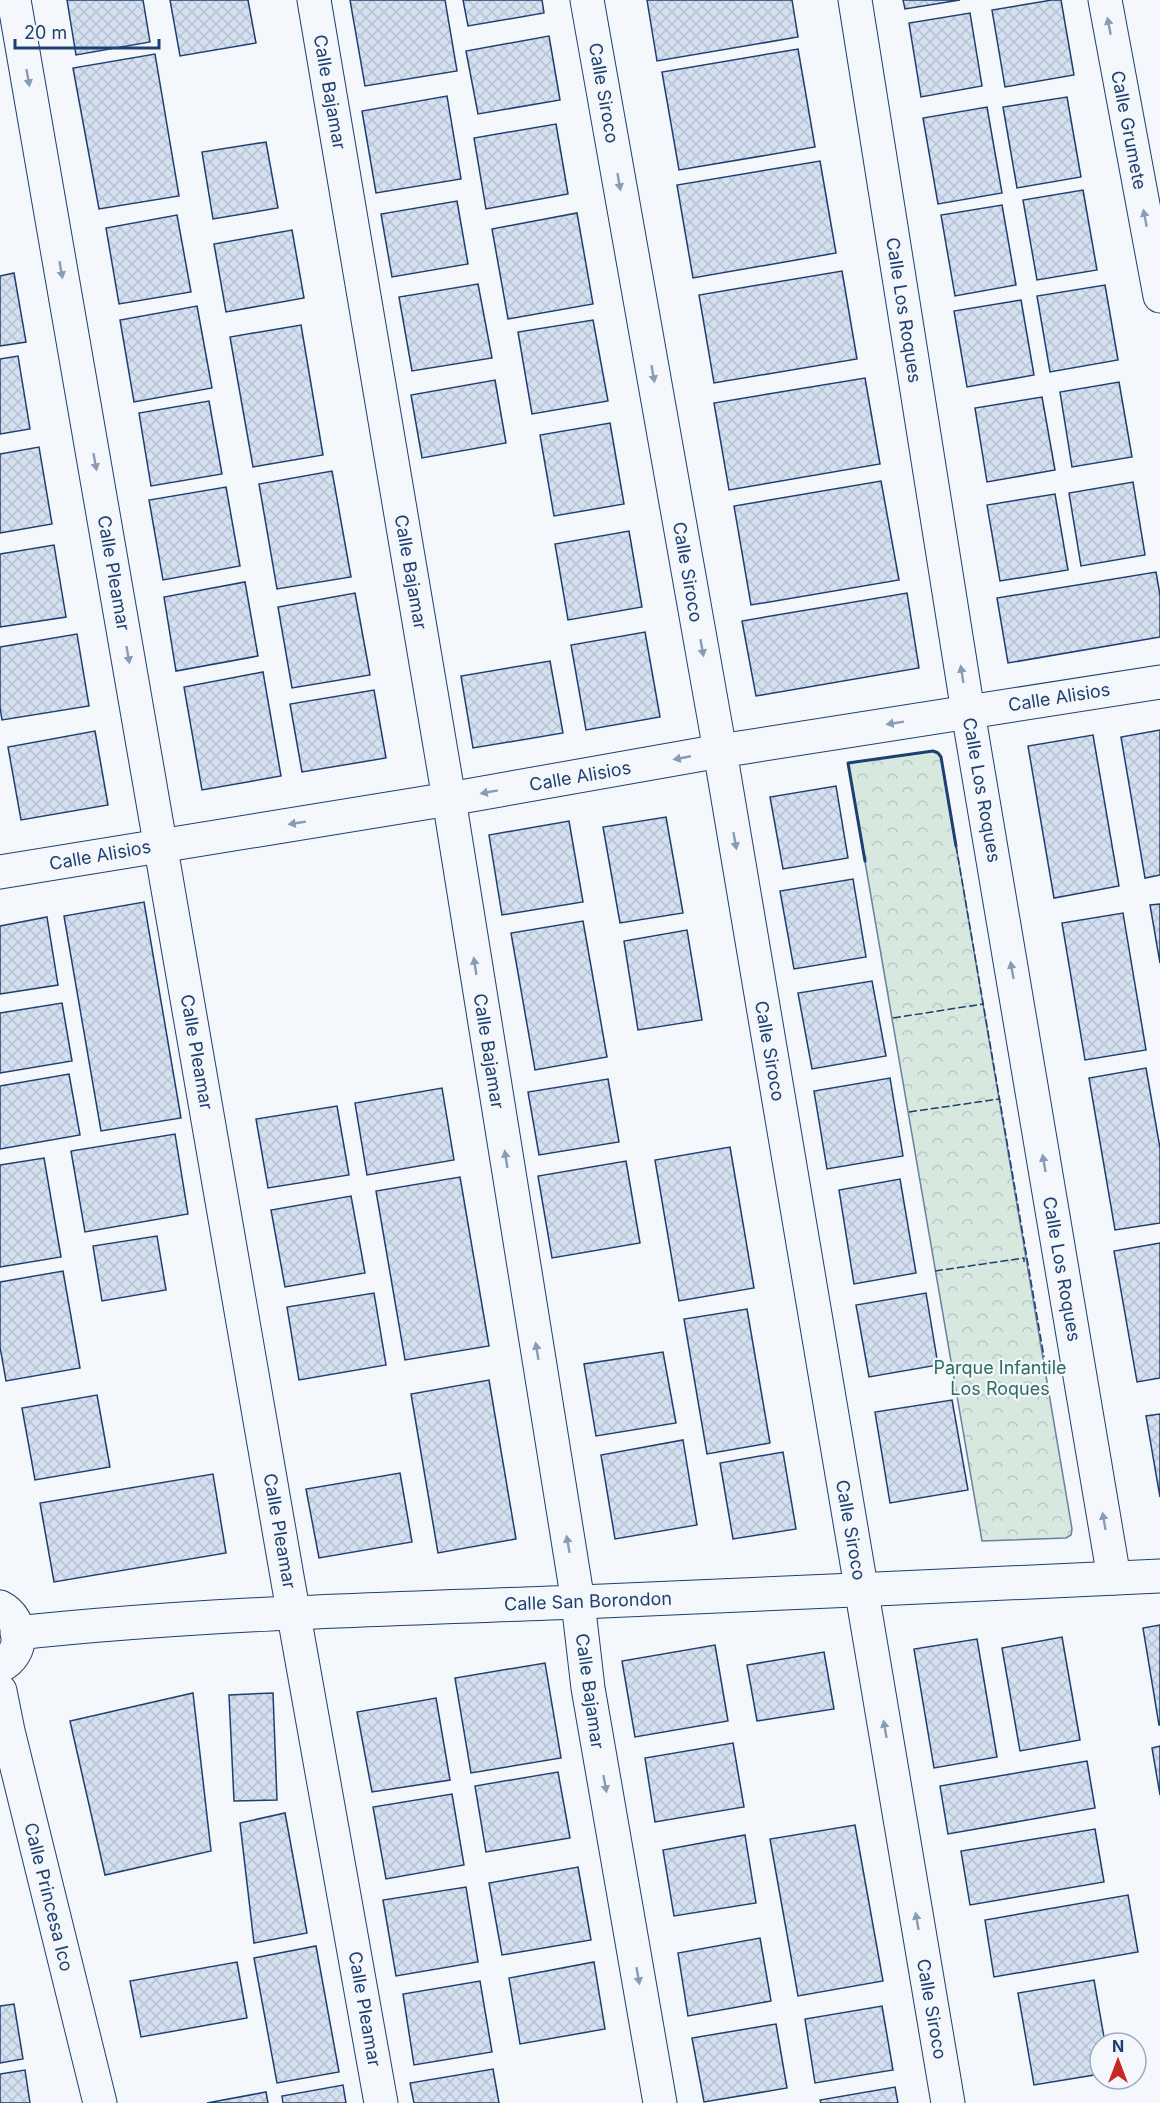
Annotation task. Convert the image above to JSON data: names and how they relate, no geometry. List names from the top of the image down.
{
  "streets": {
    "street": [
      "Calle Bajamar",
      "Calle Siroco",
      "Calle Grumete",
      "Calle Los Roques",
      "Calle Pleamar",
      "Calle Alisios",
      "Calle San Borondon",
      "Calle Princesa Ico"
    ]
  },
  "crossings": [
    ["Calle Bajamar", "Calle Alisios"],
    ["Calle Bajamar", "Calle San Borondon"],
    ["Calle Siroco", "Calle Alisios"],
    ["Calle Siroco", "Calle San Borondon"],
    ["Calle Los Roques", "Calle Alisios"],
    ["Calle Los Roques", "Calle San Borondon"],
    ["Calle Pleamar", "Calle Alisios"],
    ["Calle Pleamar", "Calle San Borondon"]
  ],
  "one_way": [
    "Calle Grumete",
    "Calle Los Roques",
    "Calle Pleamar",
    "Calle Alisios"
  ],
  "parks": ["Parque Infantile Los Roques"],
  "scale_bar": "20 m",
  "north": "top"
}
